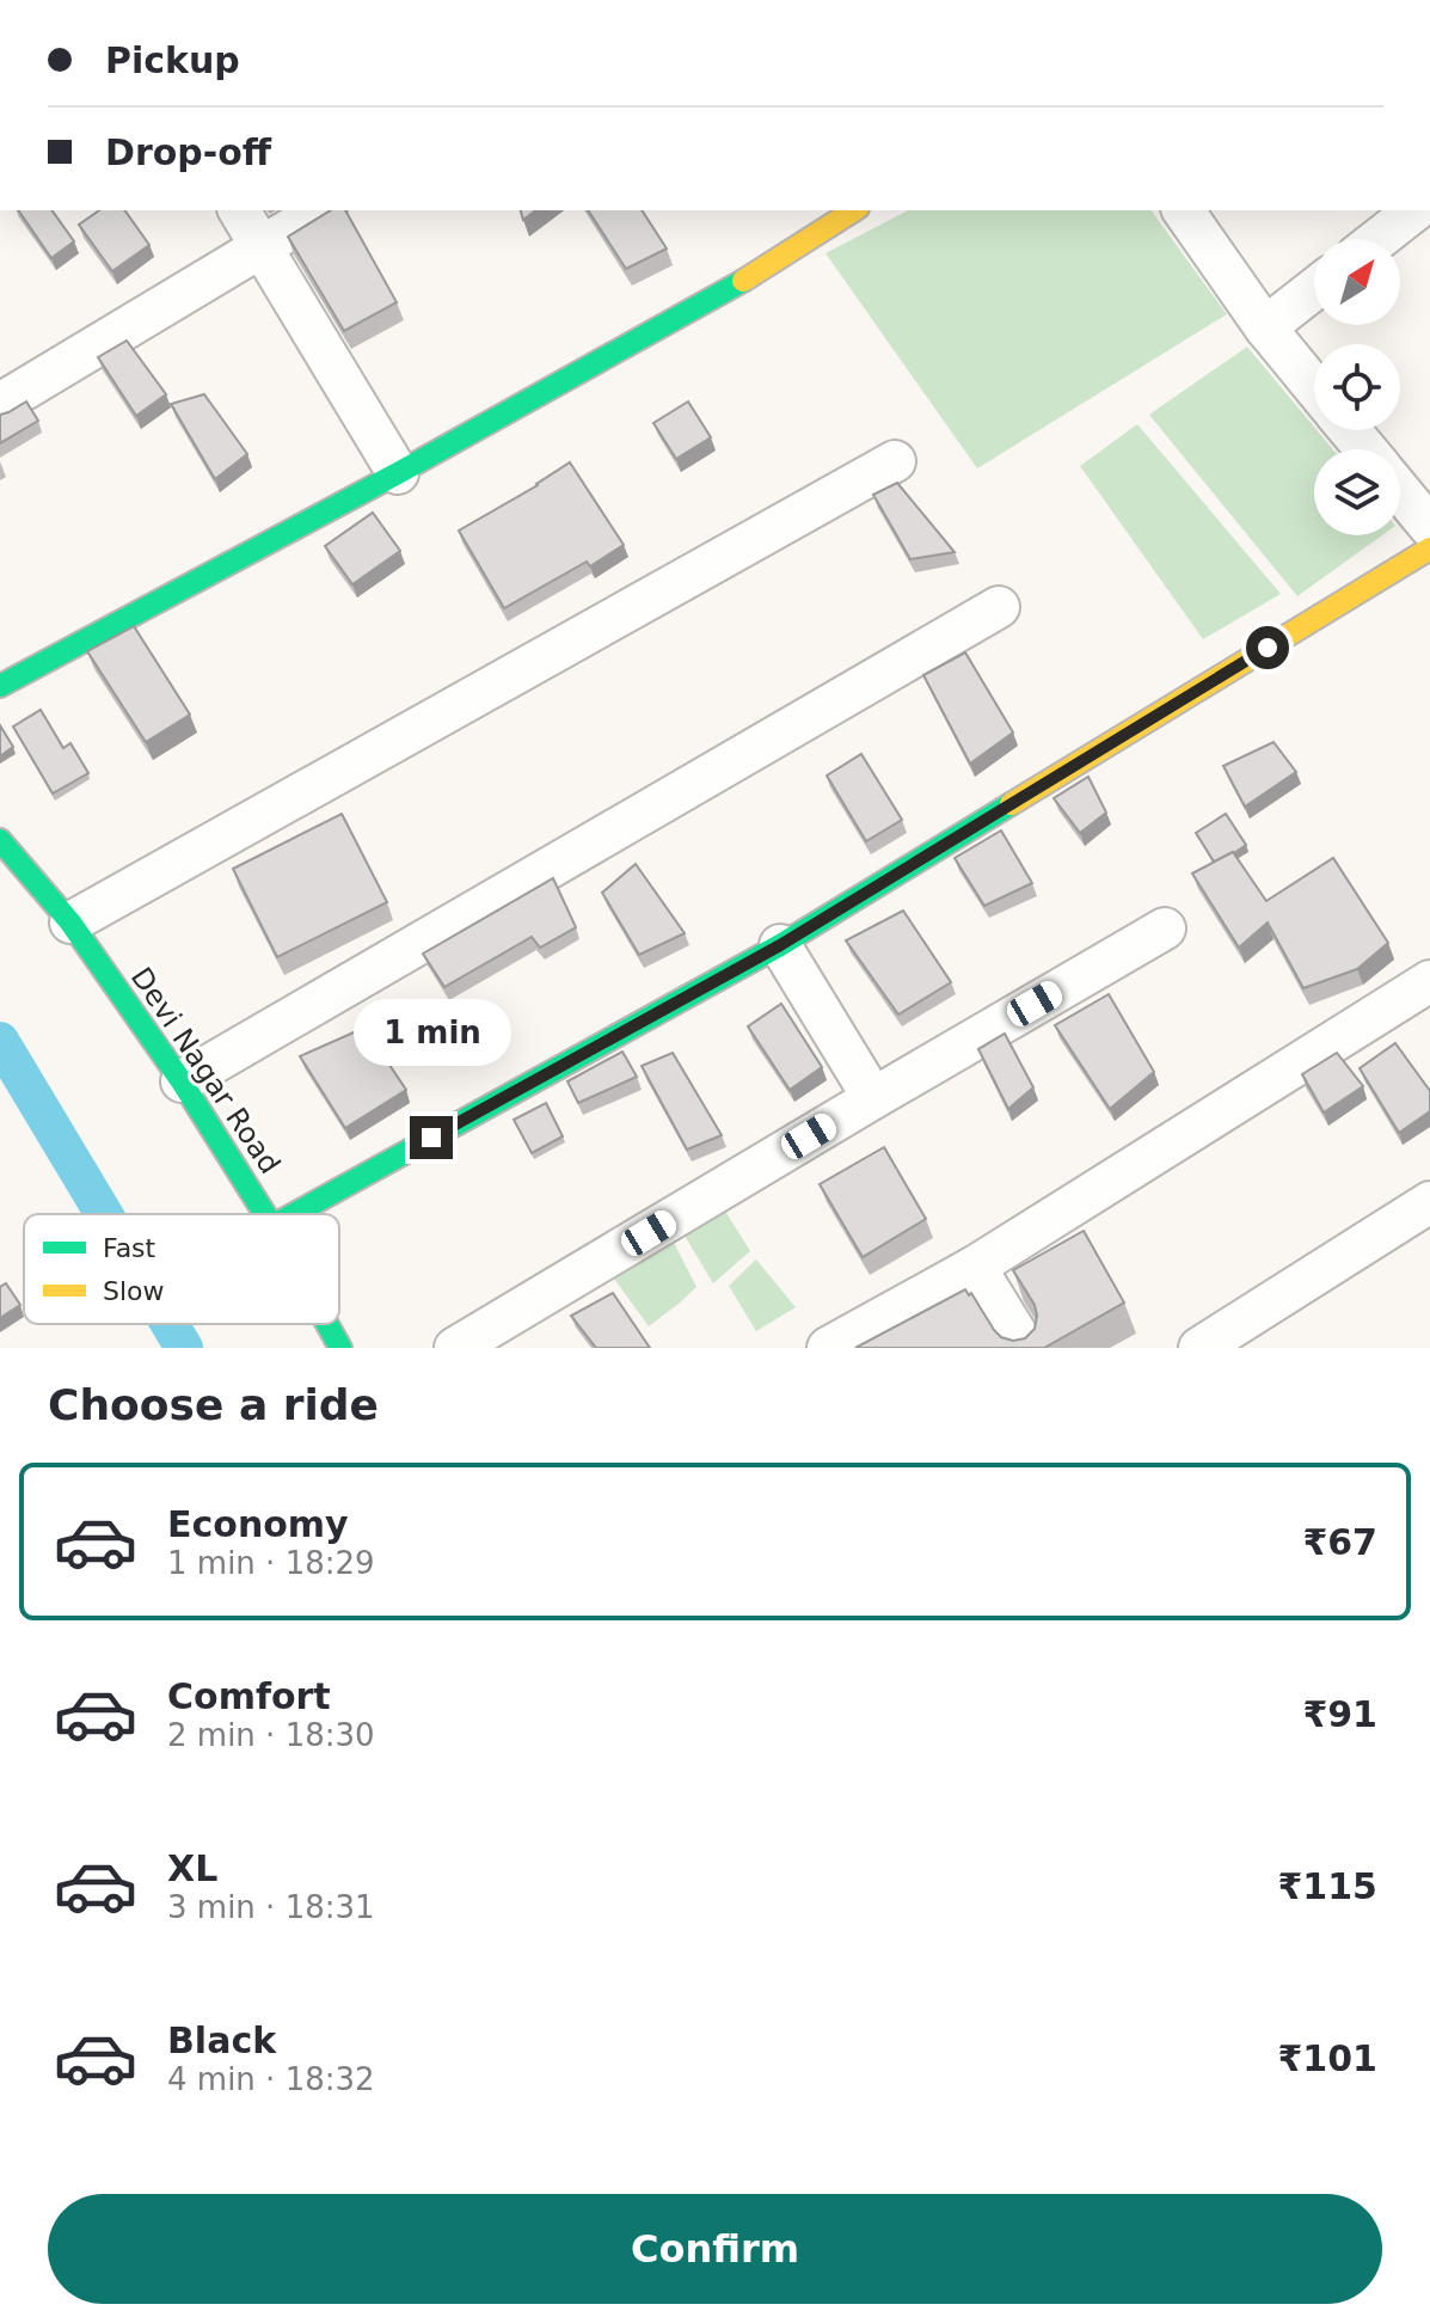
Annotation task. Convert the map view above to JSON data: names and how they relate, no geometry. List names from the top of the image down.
{
  "streets": {
    "street": ["Devi Nagar Road"]
  },
  "legend": ["Fast", "Slow"],
  "north": "top right",
  "page": {
    "banner": ["Pickup", "Drop-off"],
    "bubble": "1 min",
    "heading": "Choose a ride",
    "list": [
      {
        "name": "Economy",
        "note": "1 min · 18:29",
        "value": "₹67"
      },
      {
        "name": "Comfort",
        "note": "2 min · 18:30",
        "value": "₹91"
      },
      {
        "name": "XL",
        "note": "3 min · 18:31",
        "value": "₹115"
      },
      {
        "name": "Black",
        "note": "4 min · 18:32",
        "value": "₹101"
      }
    ],
    "buttons": "Confirm"
  }
}
